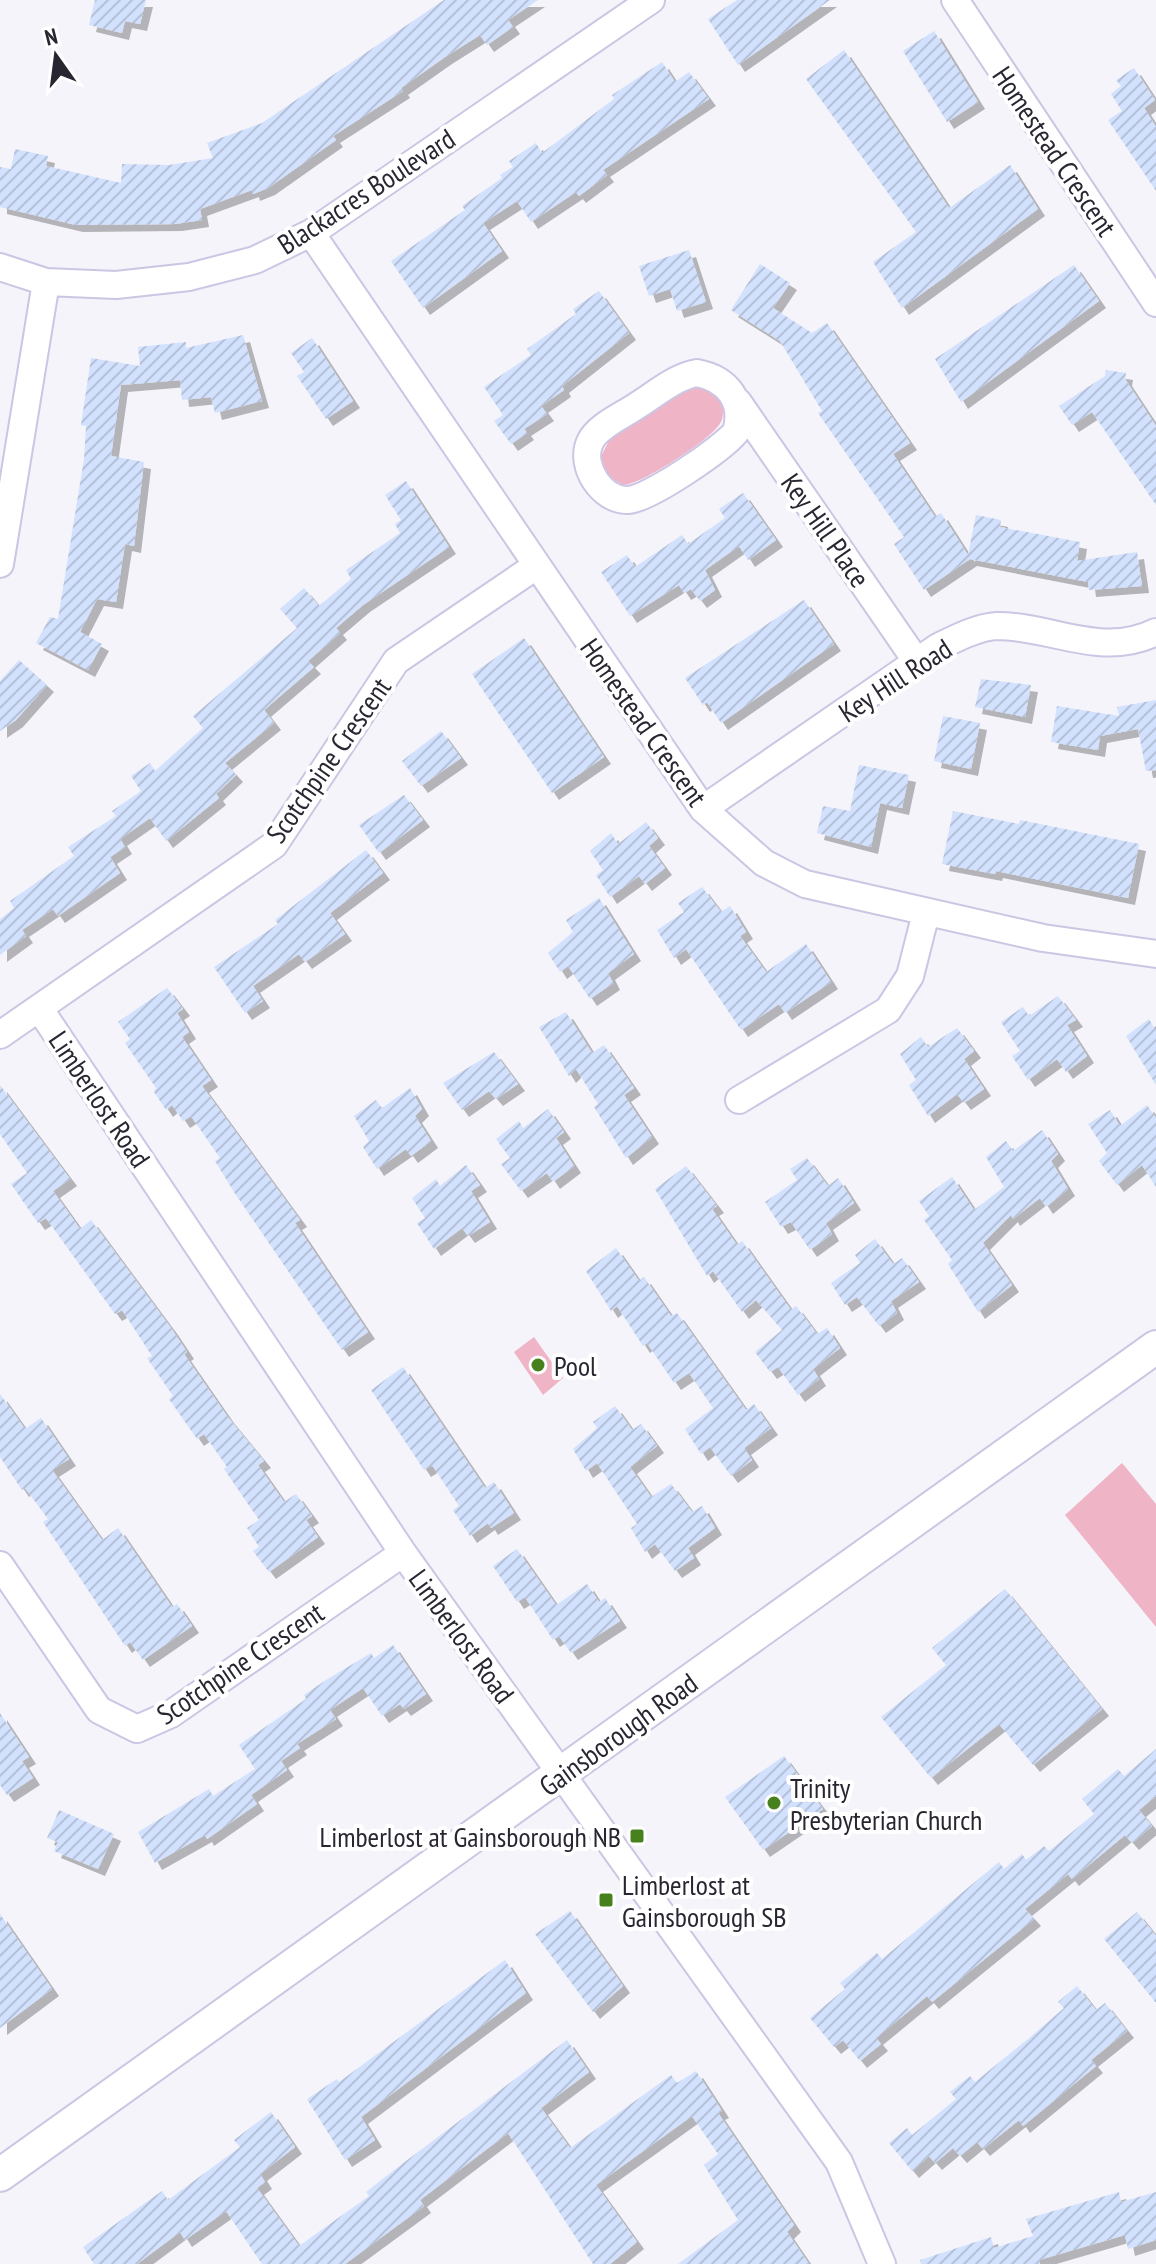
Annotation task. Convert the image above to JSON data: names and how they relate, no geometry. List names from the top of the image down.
{
  "streets": {
    "main road": ["Gainsborough Road"],
    "street": [
      "Homestead Crescent",
      "Blackacres Boulevard",
      "Key Hill Place",
      "Key Hill Road",
      "Scotchpine Crescent",
      "Limberlost Road"
    ]
  },
  "crossings": [
    ["Homestead Crescent", "Blackacres Boulevard"],
    ["Homestead Crescent", "Key Hill Road"],
    ["Homestead Crescent", "Scotchpine Crescent"],
    ["Key Hill Place", "Key Hill Road"],
    ["Scotchpine Crescent", "Limberlost Road"],
    ["Limberlost Road", "Gainsborough Road"]
  ],
  "places": {
    "other": ["Pool", "Trinity Presbyterian Church"],
    "transit": ["Limberlost at Gainsborough NB", "Limberlost at Gainsborough SB"]
  },
  "north": "top"
}
